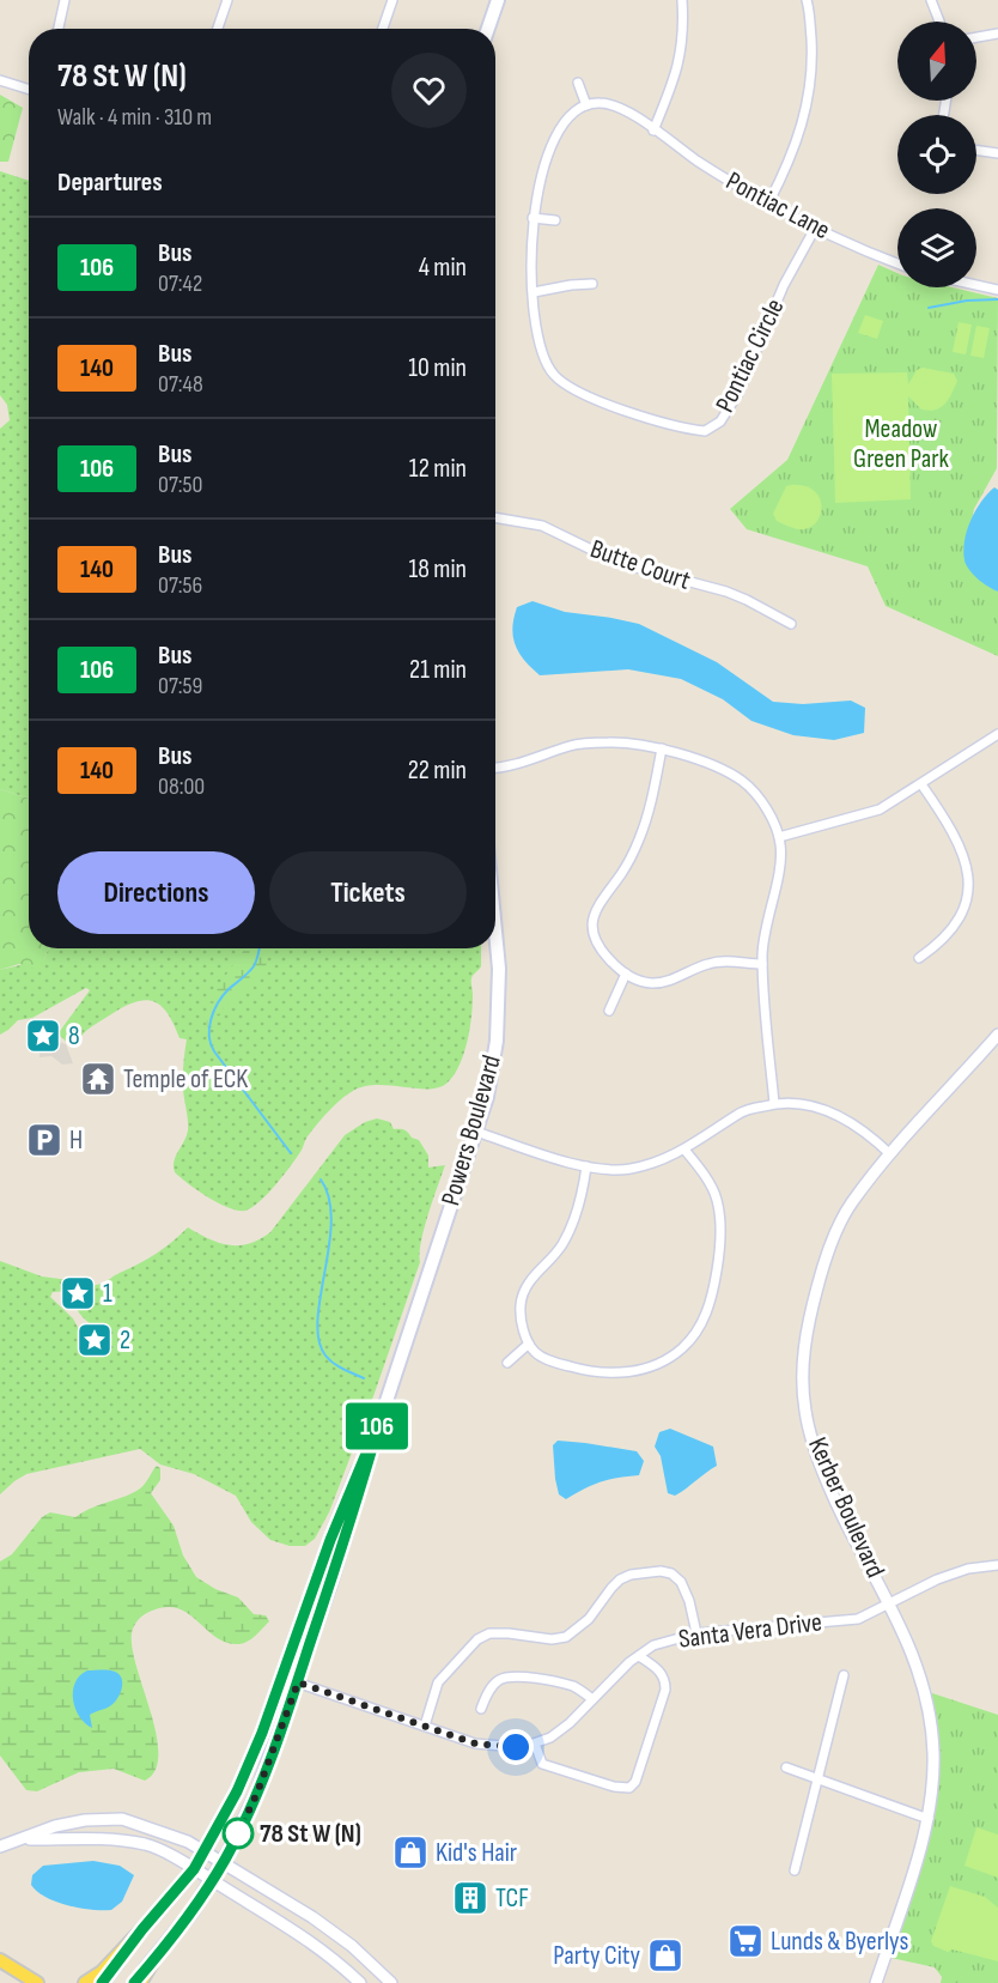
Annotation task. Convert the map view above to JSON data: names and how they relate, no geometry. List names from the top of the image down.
{
  "streets": {
    "main road": ["Powers Boulevard"],
    "street": [
      "Pontiac Lane",
      "Pontiac Circle",
      "Butte Court",
      "Kerber Boulevard",
      "Santa Vera Drive"
    ]
  },
  "crossings": [
    ["Pontiac Lane", "Pontiac Circle"],
    ["Powers Boulevard", "Santa Vera Drive"],
    ["Kerber Boulevard", "Santa Vera Drive"]
  ],
  "parks": ["Meadow Green Park"],
  "places": {
    "place": ["8", "1", "2"],
    "temple": ["Temple of ECK"],
    "parking": ["H"],
    "other": ["78 St W (N)"],
    "shop": ["Kid's Hair", "Party City"],
    "building": ["TCF"],
    "supermarket": ["Lunds & Byerlys"]
  },
  "lines": ["bus line 106"],
  "north": "top",
  "page": {
    "on_map": "106",
    "heading": [
      ["78 St W (N)", "Walk · 4 min · 310 m"],
      "Departures"
    ],
    "list": [
      {
        "mark": "106",
        "name": "Bus",
        "note": "07:42",
        "value": "4 min"
      },
      {
        "mark": "140",
        "name": "Bus",
        "note": "07:48",
        "value": "10 min"
      },
      {
        "mark": "106",
        "name": "Bus",
        "note": "07:50",
        "value": "12 min"
      },
      {
        "mark": "140",
        "name": "Bus",
        "note": "07:56",
        "value": "18 min"
      },
      {
        "mark": "106",
        "name": "Bus",
        "note": "07:59",
        "value": "21 min"
      },
      {
        "mark": "140",
        "name": "Bus",
        "note": "08:00",
        "value": "22 min"
      }
    ],
    "buttons": ["Directions", "Tickets"]
  }
}
